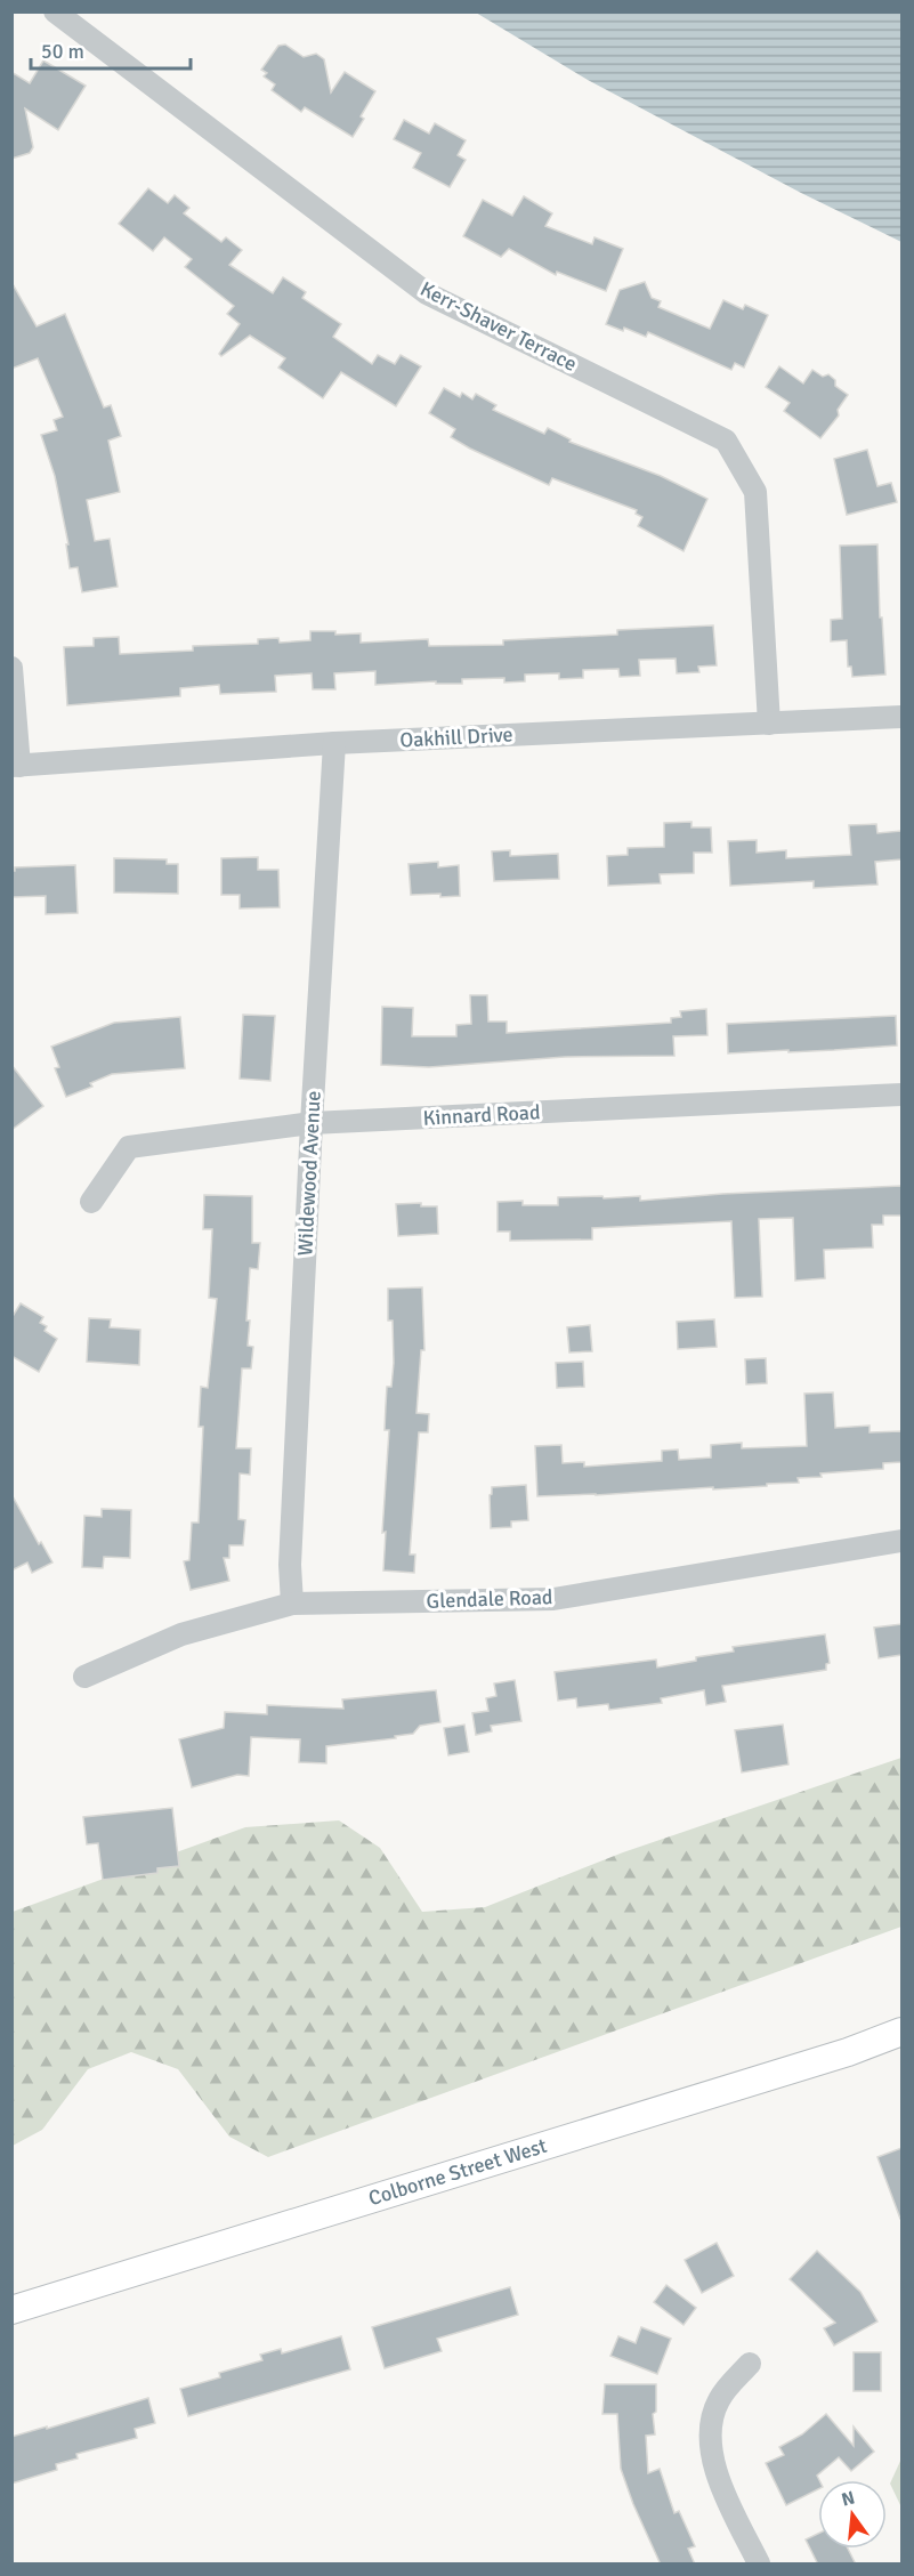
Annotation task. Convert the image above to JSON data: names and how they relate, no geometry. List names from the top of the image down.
{
  "streets": {
    "main road": ["Colborne Street West"],
    "street": [
      "Kerr-Shaver Terrace",
      "Oakhill Drive",
      "Kinnard Road",
      "Wildewood Avenue",
      "Glendale Road"
    ]
  },
  "crossings": [
    ["Kerr-Shaver Terrace", "Oakhill Drive"],
    ["Oakhill Drive", "Wildewood Avenue"],
    ["Kinnard Road", "Wildewood Avenue"],
    ["Wildewood Avenue", "Glendale Road"]
  ],
  "scale_bar": "50 m",
  "north": "top"
}
